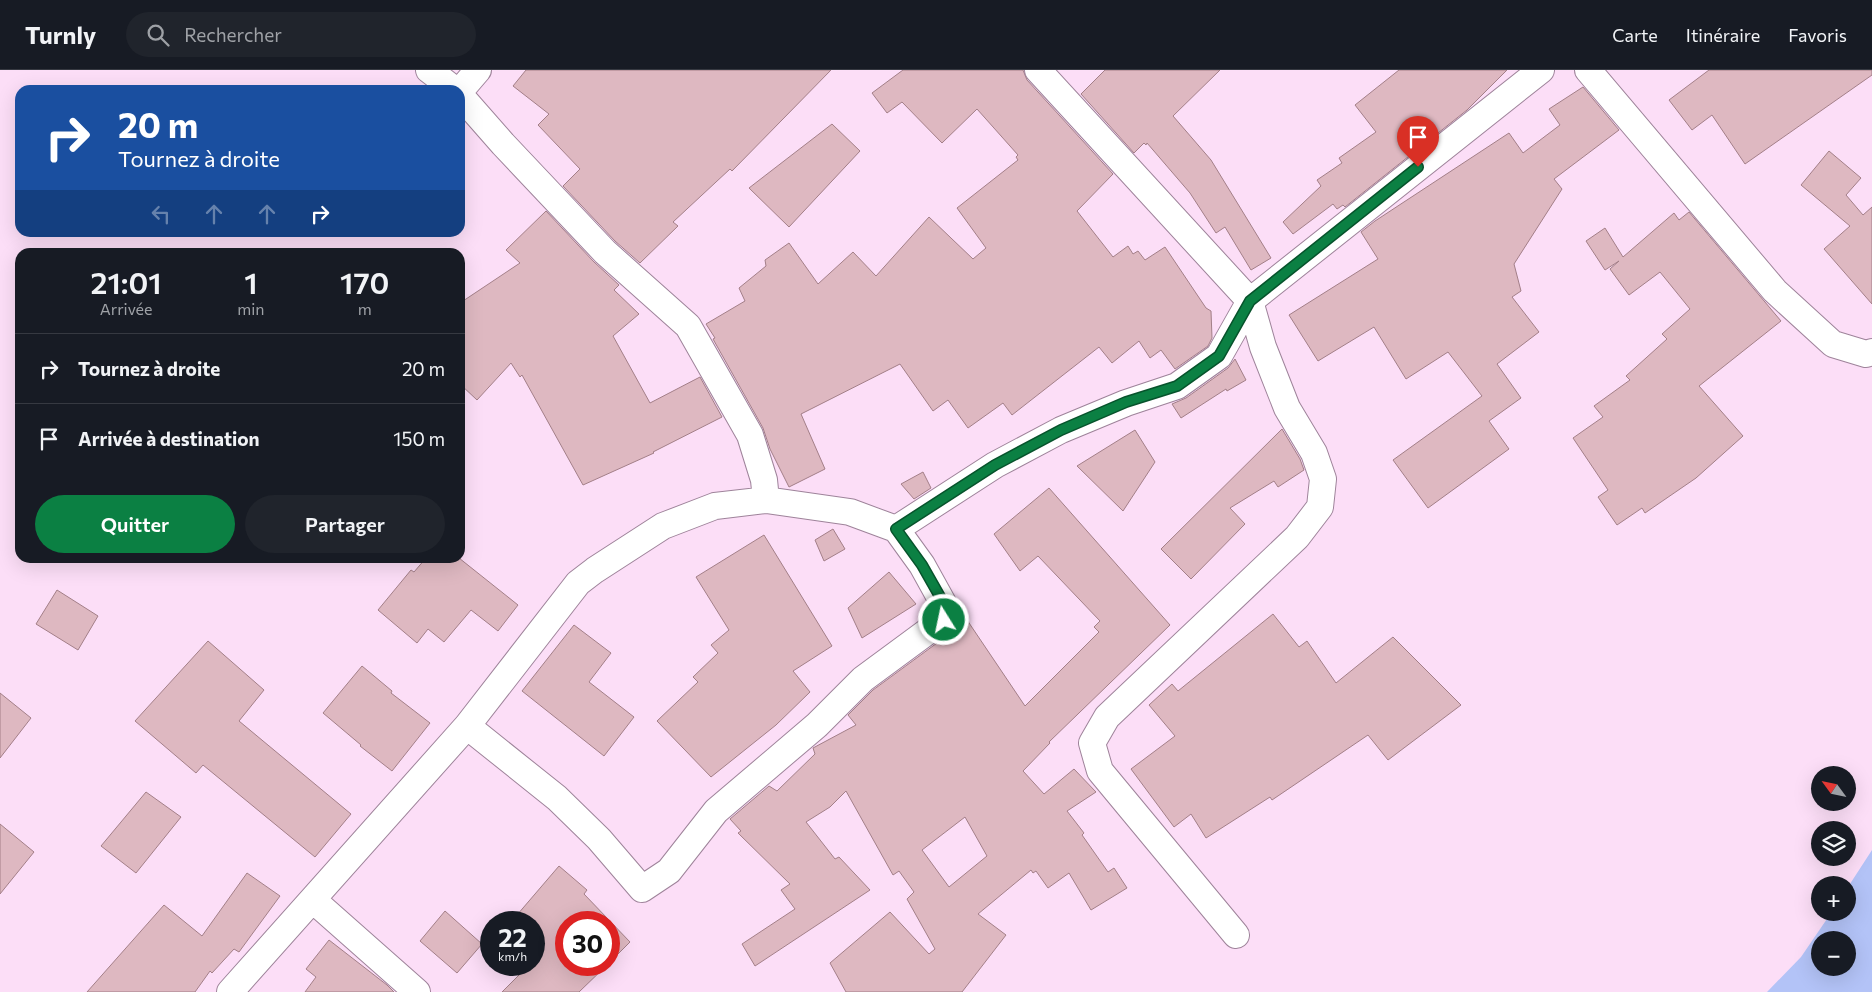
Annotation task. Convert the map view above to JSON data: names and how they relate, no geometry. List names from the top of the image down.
{
  "north": "top left",
  "page": {
    "header": "Turnly",
    "search": "Rechercher",
    "nav": ["Carte", "Itinéraire", "Favoris"],
    "turn": ["20 m", "Tournez à droite"],
    "eta": [
      "21:01",
      "Arrivée",
      "1",
      "min",
      "170",
      "m"
    ],
    "list": [
      {
        "name": "Tournez à droite",
        "value": "20 m"
      },
      {
        "name": "Arrivée à destination",
        "value": "150 m"
      }
    ],
    "buttons": ["Quitter", "Partager"],
    "map_buttons": ["+", "−"],
    "speed": "22 km/h",
    "limit": "30"
  }
}
